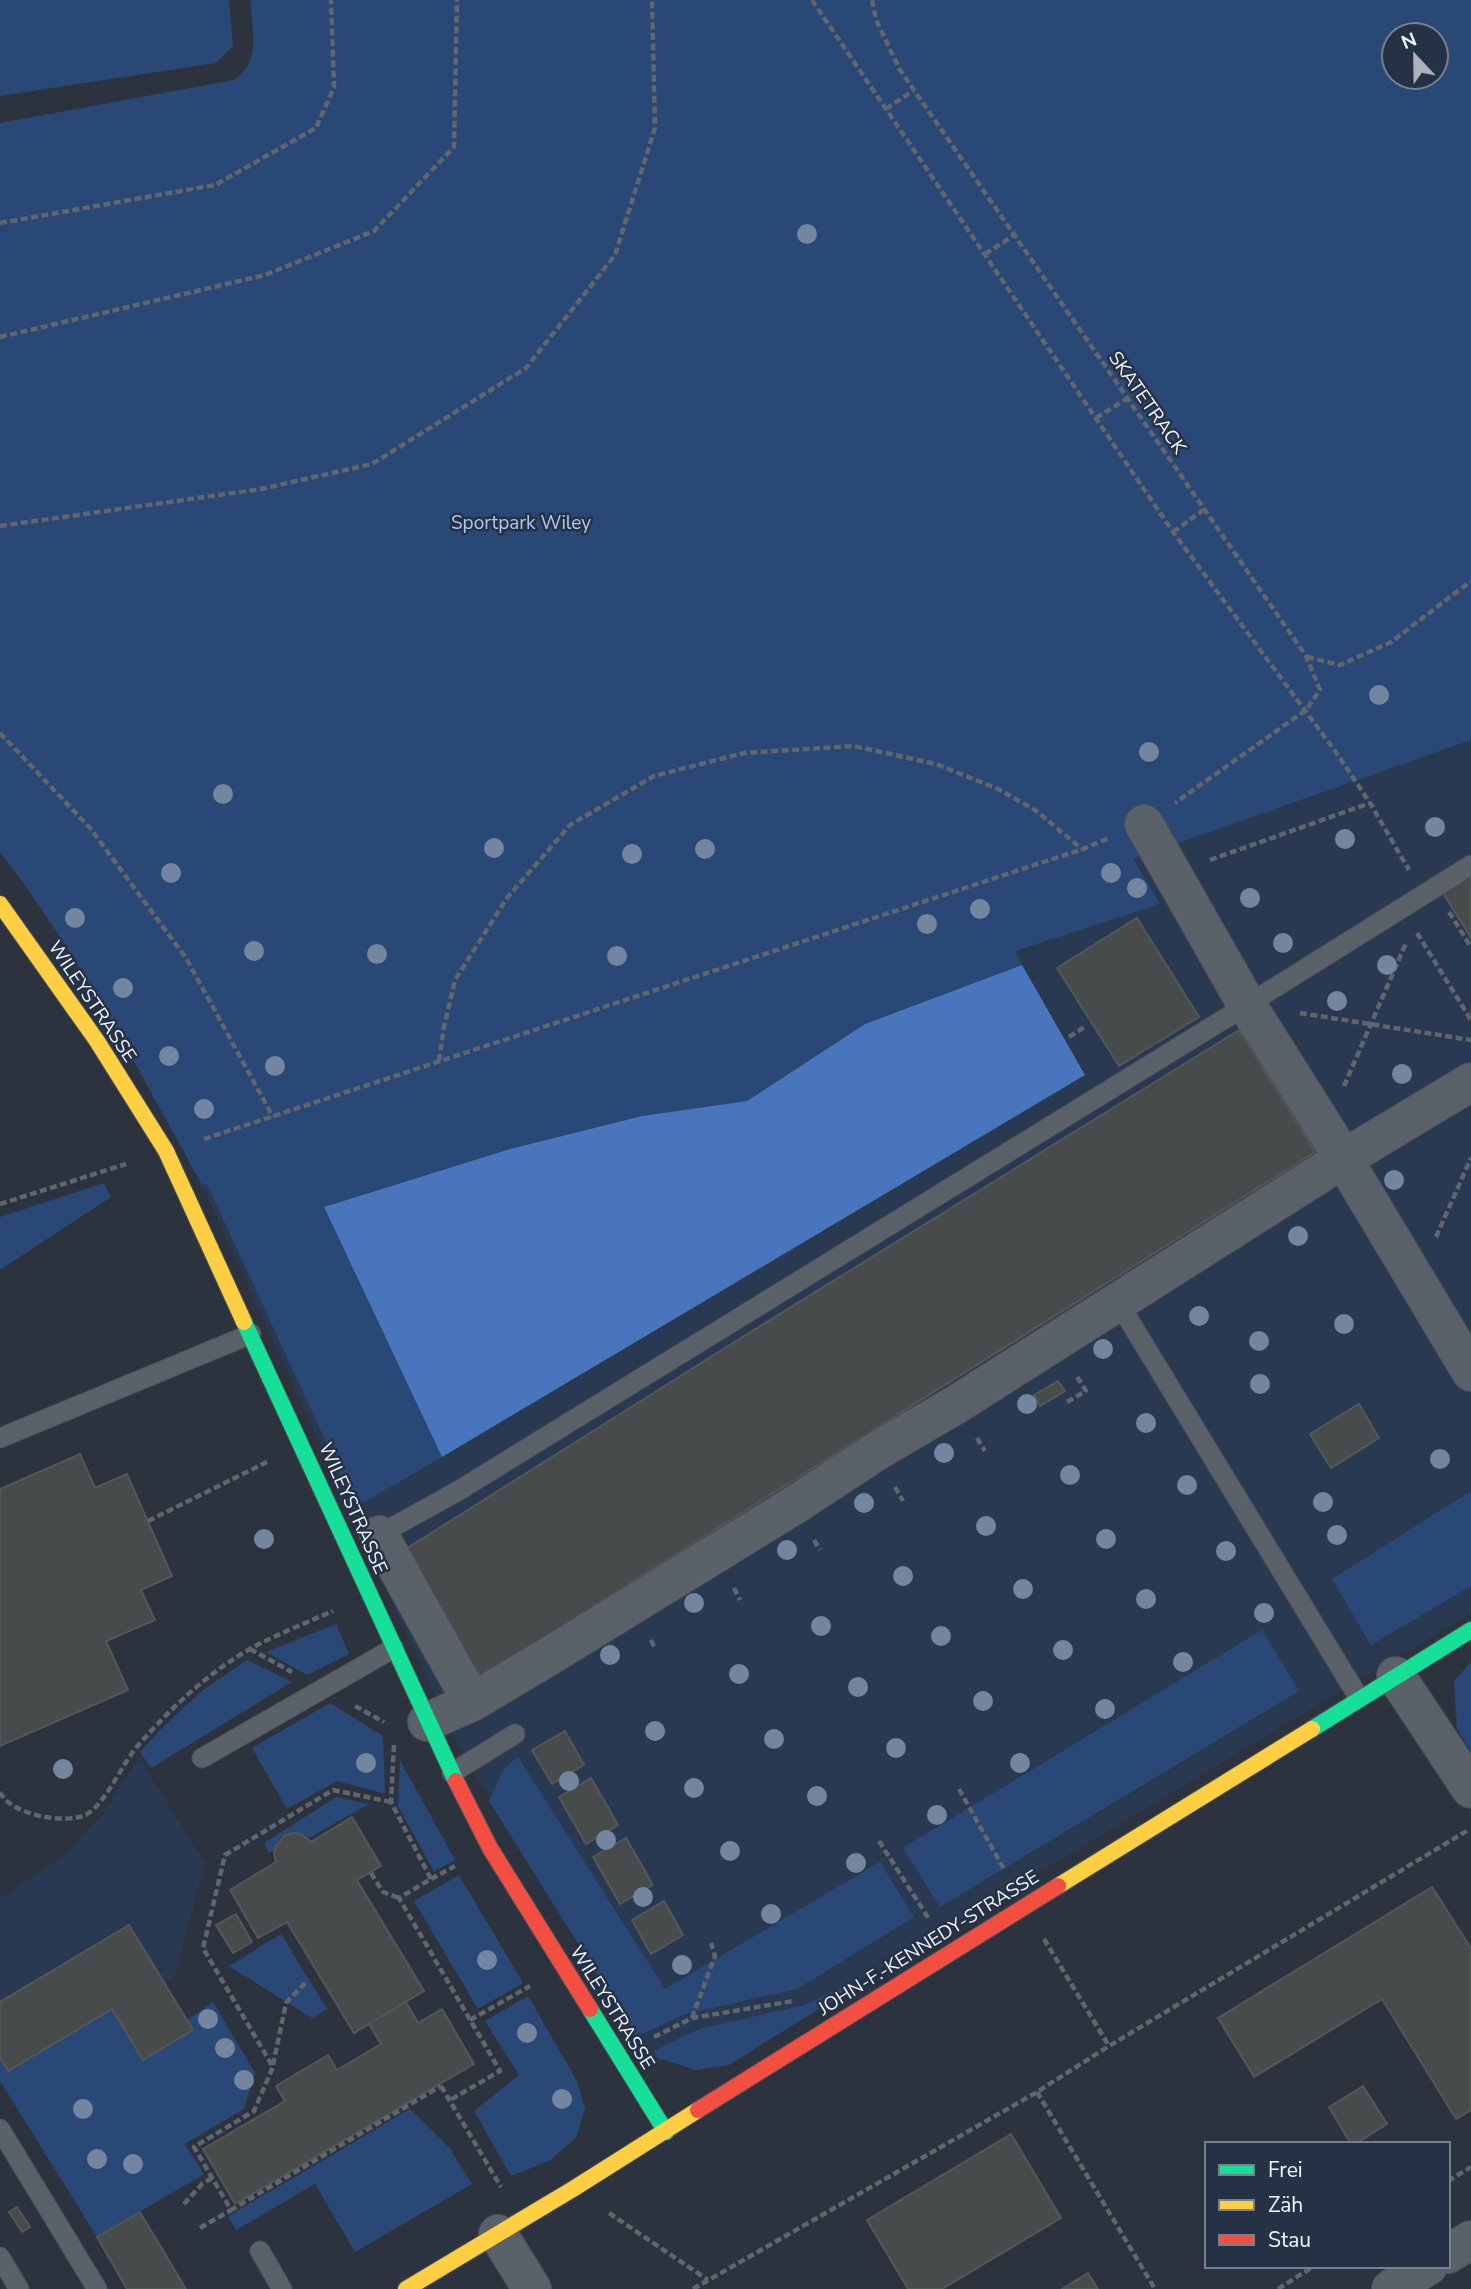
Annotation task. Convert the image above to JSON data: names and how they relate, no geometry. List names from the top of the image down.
{
  "streets": {
    "street": ["WILEYSTRASSE", "JOHN-F.-KENNEDY-STRASSE"],
    "path": ["SKATETRACK"]
  },
  "crossings": [
    ["WILEYSTRASSE", "JOHN-F.-KENNEDY-STRASSE"]
  ],
  "parks": ["Sportpark Wiley"],
  "legend": ["Frei", "Zäh", "Stau"],
  "north": "top"
}
